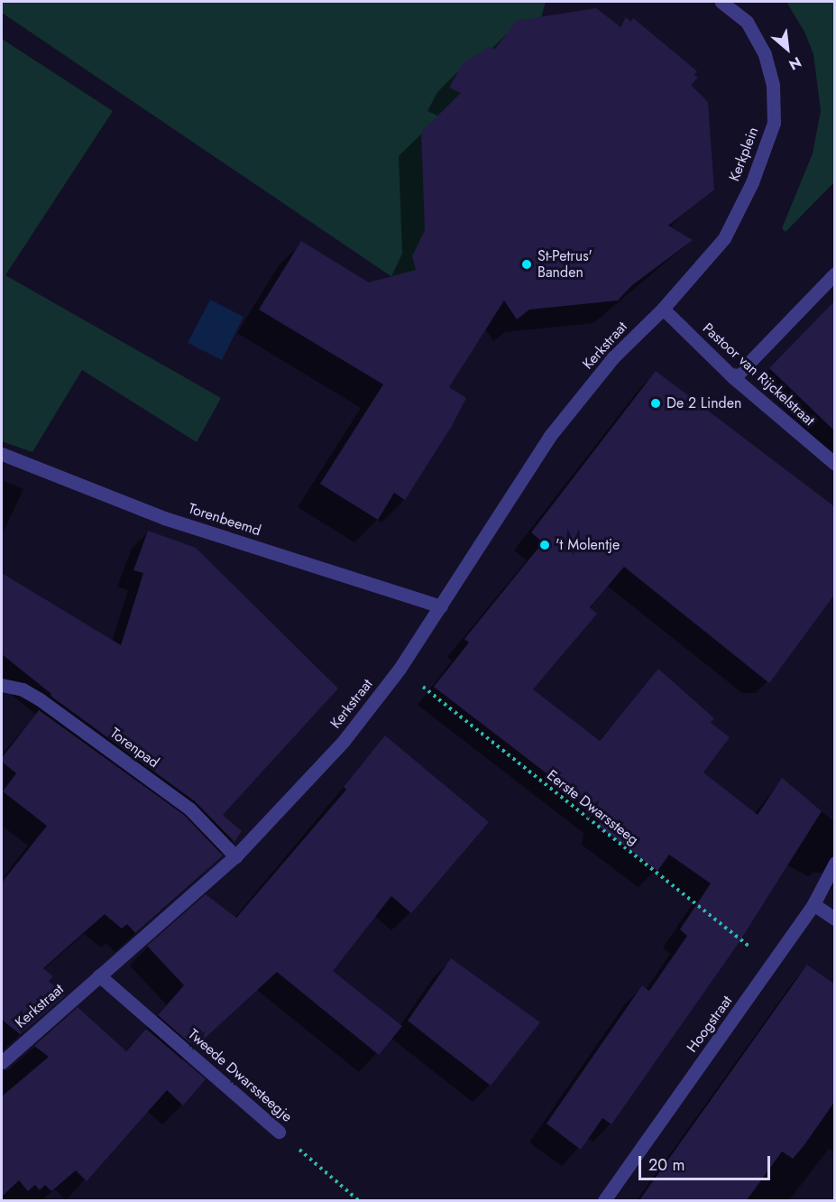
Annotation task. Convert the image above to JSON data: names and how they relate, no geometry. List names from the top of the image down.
{
  "streets": {
    "street": [
      "Kerkplein",
      "Kerkstraat",
      "Pastoor van Rijckelstraat",
      "Torenbeemd",
      "Torenpad",
      "Hoogstraat",
      "Tweede Dwarssteegje"
    ],
    "path": ["Eerste Dwarssteeg"]
  },
  "crossings": [
    ["Kerkplein", "Kerkstraat"],
    ["Kerkplein", "Pastoor van Rijckelstraat"],
    ["Kerkstraat", "Pastoor van Rijckelstraat"],
    ["Kerkstraat", "Torenbeemd"],
    ["Kerkstraat", "Torenpad"],
    ["Kerkstraat", "Eerste Dwarssteeg"],
    ["Kerkstraat", "Tweede Dwarssteegje"],
    ["Eerste Dwarssteeg", "Hoogstraat"]
  ],
  "places": ["St-Petrus' Banden", "De 2 Linden", "'t Molentje"],
  "scale_bar": "20 m",
  "north": "bottom right"
}
